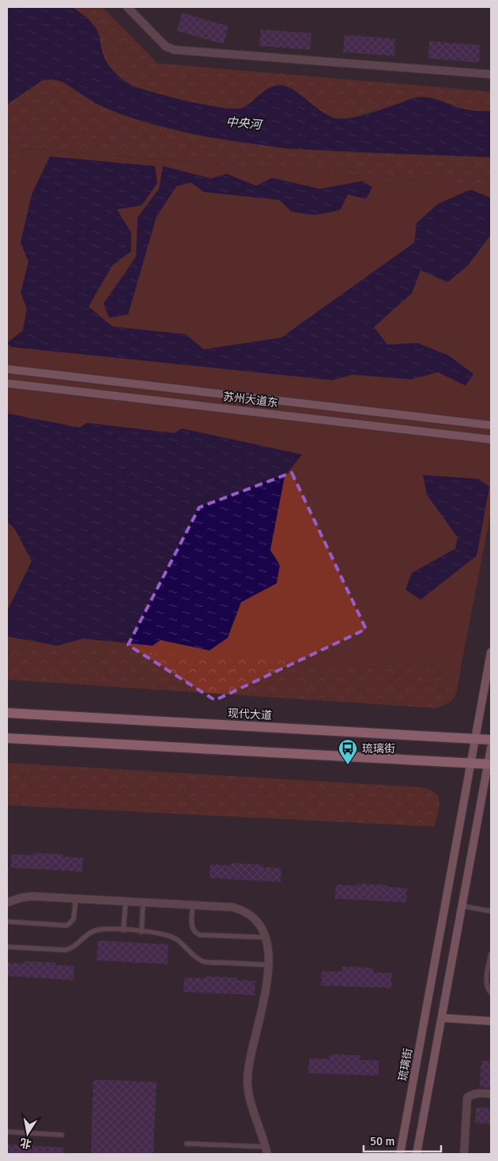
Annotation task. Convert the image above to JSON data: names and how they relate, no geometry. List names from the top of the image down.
{
  "streets": {
    "main road": ["苏州大道东", "现代大道", "琉璃街"]
  },
  "crossings": [
    ["现代大道", "琉璃街"]
  ],
  "water": ["中央河"],
  "places": {
    "bus stop": ["琉璃街"]
  },
  "scale_bar": "50 m",
  "north": "bottom"
}
